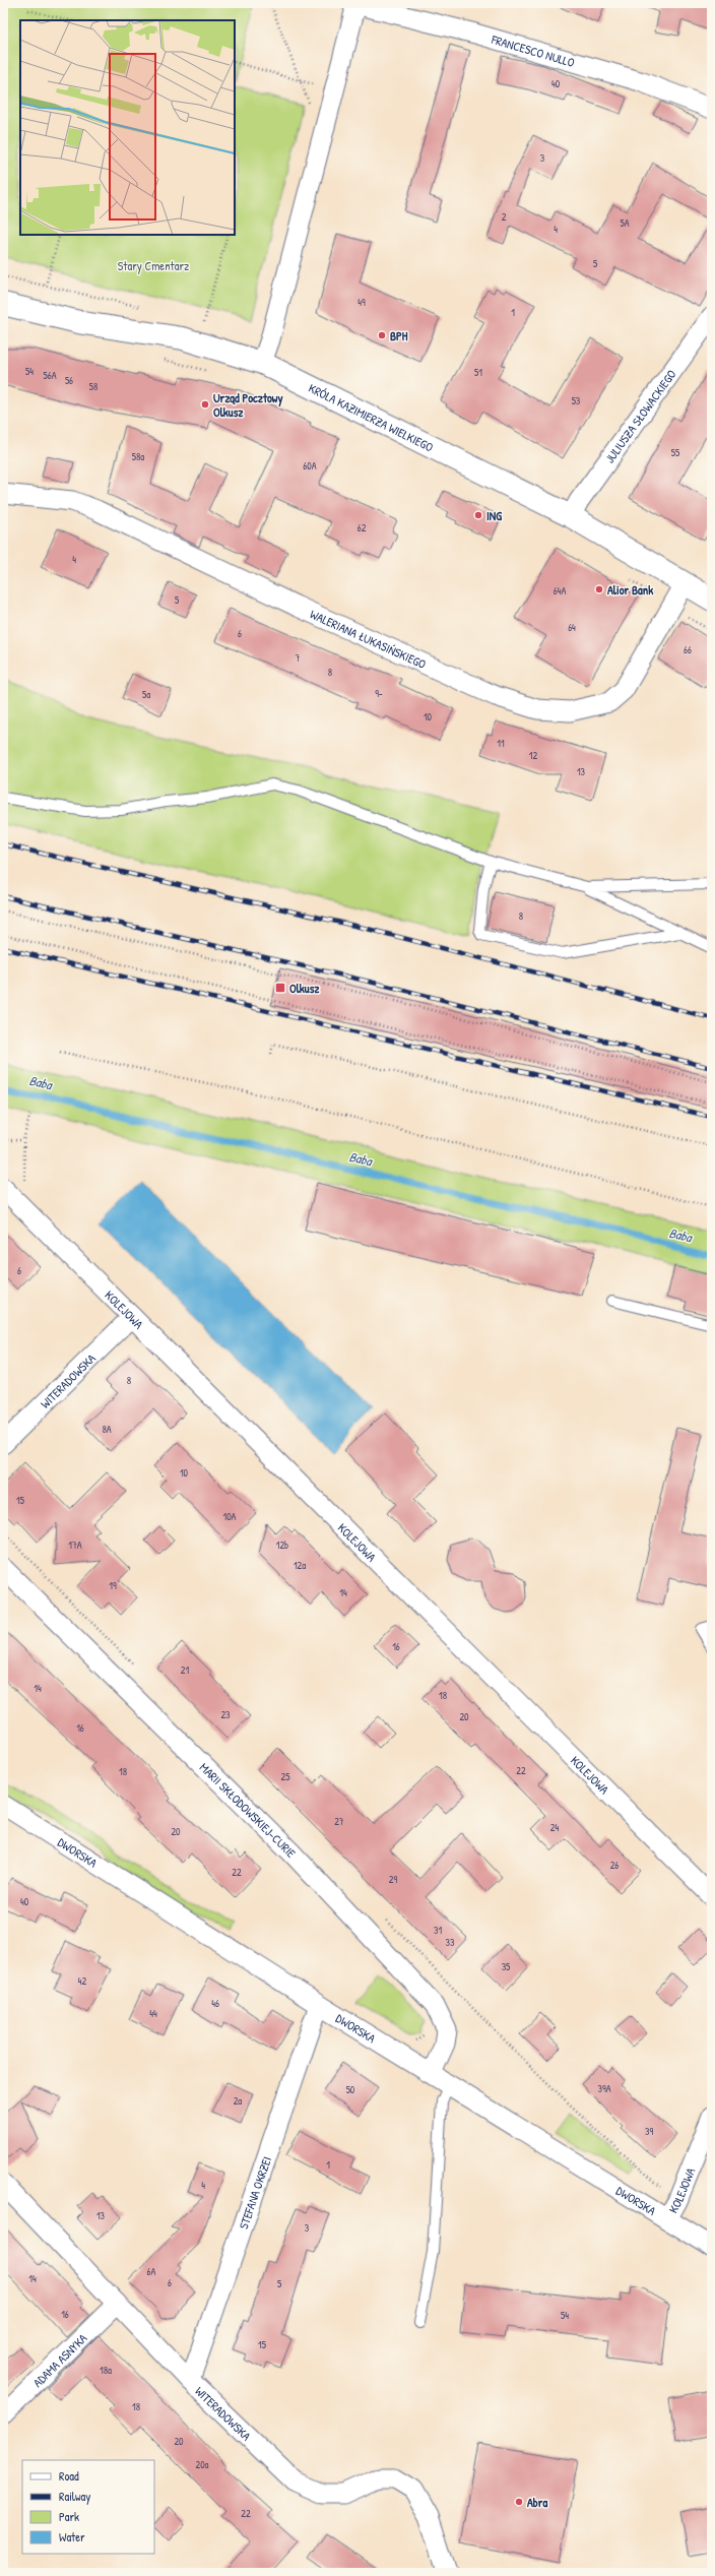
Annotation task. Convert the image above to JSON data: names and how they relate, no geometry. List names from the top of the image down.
{
  "streets": {
    "street": [
      "FRANCESCO NULLO",
      "JULIUSZA SŁOWACKIEGO",
      "KRÓLA KAZIMIERZA WIELKIEGO",
      "WALERIANA ŁUKASIŃSKIEGO",
      "KOLEJOWA",
      "WITERADOWSKA",
      "MARII SKŁODOWSKIEJ-CURIE",
      "DWORSKA",
      "STEFANA OKRZEI",
      "ADAMA ASNYKA"
    ]
  },
  "crossings": [
    ["JULIUSZA SŁOWACKIEGO", "KRÓLA KAZIMIERZA WIELKIEGO"],
    ["KRÓLA KAZIMIERZA WIELKIEGO", "WALERIANA ŁUKASIŃSKIEGO"],
    ["KOLEJOWA", "WITERADOWSKA"],
    ["KOLEJOWA", "DWORSKA"],
    ["WITERADOWSKA", "STEFANA OKRZEI"],
    ["WITERADOWSKA", "ADAMA ASNYKA"],
    ["MARII SKŁODOWSKIEJ-CURIE", "DWORSKA"],
    ["DWORSKA", "STEFANA OKRZEI"]
  ],
  "water": ["Baba"],
  "parks": ["Stary Cmentarz"],
  "places": {
    "other": [
      "BPH",
      "Urząd Pocztowy Olkusz",
      "ING",
      "Alior Bank",
      "Abra"
    ],
    "transit": ["Olkusz"]
  },
  "house_numbers": [
    "40",
    "3",
    "2",
    "5A",
    "4",
    "5",
    "49",
    "1",
    "54",
    "51",
    "56A",
    "56",
    "58",
    "53",
    "55",
    "58a",
    "60A",
    "62",
    "4",
    "64A",
    "5",
    "64",
    "6",
    "66",
    "7",
    "8",
    "9-",
    "5a",
    "10",
    "11",
    "12",
    "13",
    "8",
    "6",
    "8",
    "8A",
    "10",
    "15",
    "10A",
    "17A",
    "12b",
    "12a",
    "19",
    "14",
    "16",
    "21",
    "14",
    "18",
    "23",
    "20",
    "16",
    "22",
    "18",
    "25",
    "27",
    "24",
    "20",
    "26",
    "22",
    "29",
    "40",
    "31",
    "33",
    "35",
    "42",
    "46",
    "44",
    "39A",
    "50",
    "2a",
    "39",
    "1",
    "4",
    "13",
    "3",
    "6A",
    "14",
    "6",
    "5",
    "16",
    "54",
    "15",
    "18a",
    "18",
    "20",
    "20a",
    "22"
  ],
  "legend": [
    "Road",
    "Railway",
    "Park",
    "Water"
  ]
}
